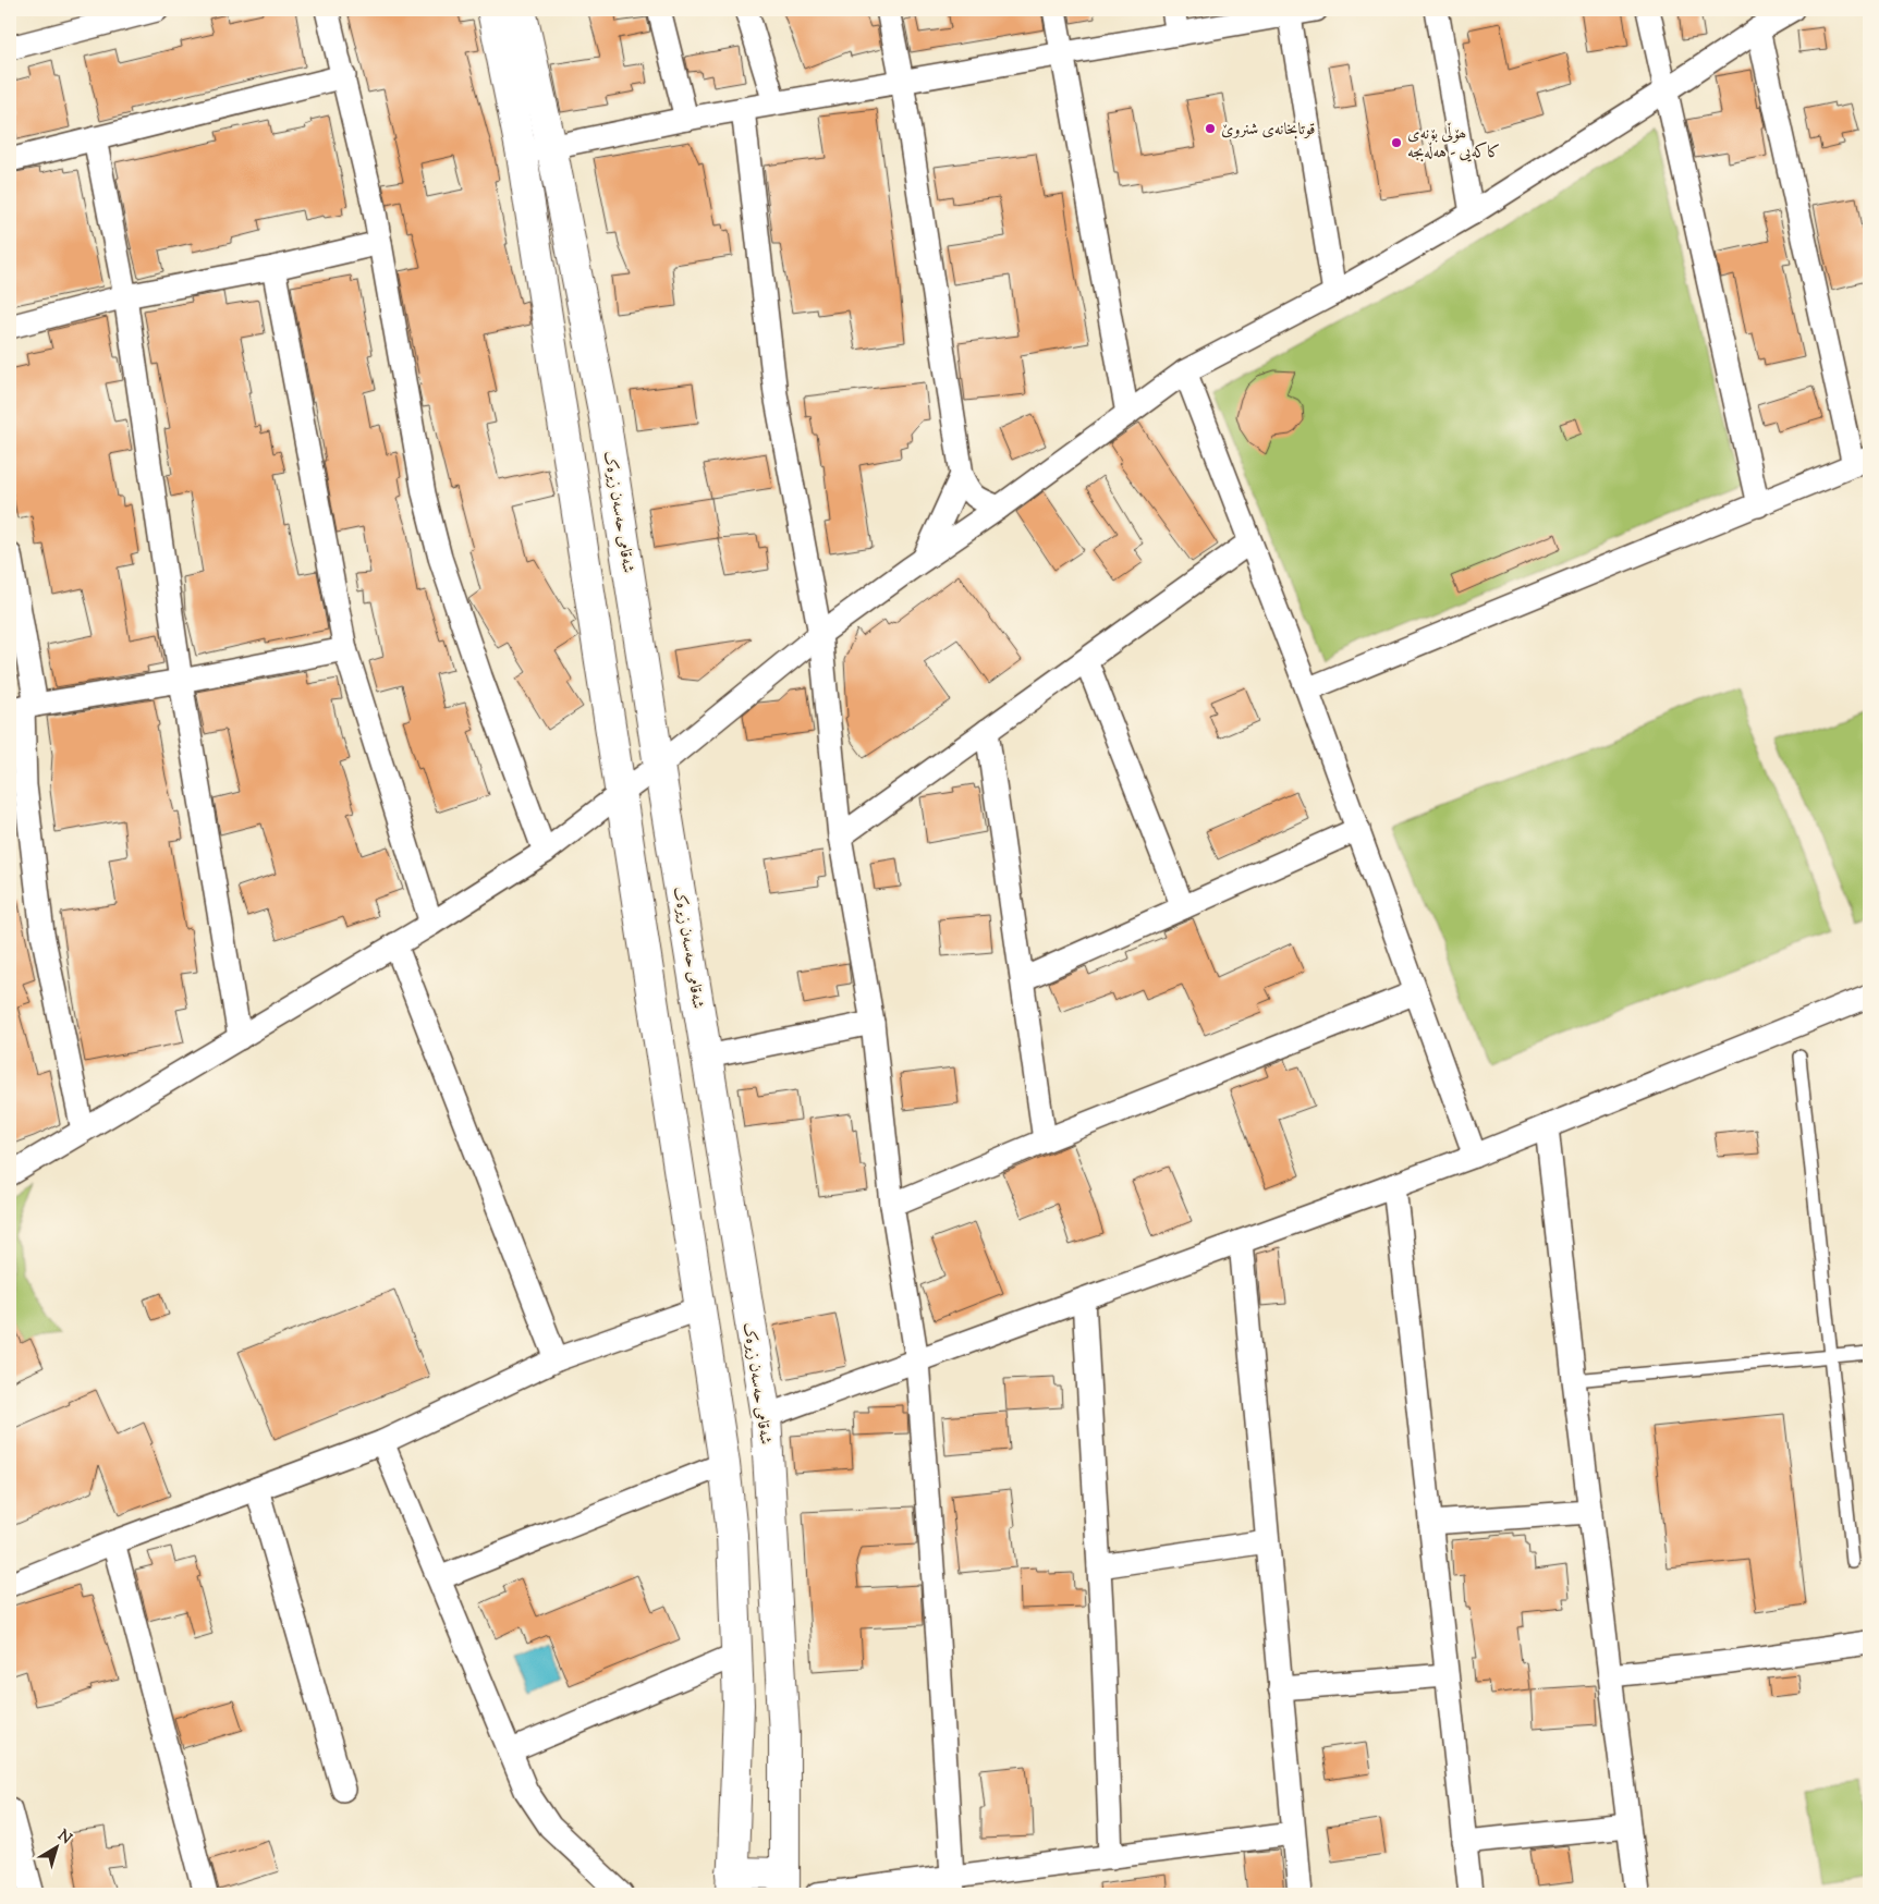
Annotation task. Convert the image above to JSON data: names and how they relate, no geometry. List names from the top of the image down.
{
  "streets": {
    "main road": ["شەقامی حەسەن زیرەک"]
  },
  "places": ["قوتابخانەی شنروێ", "ھۆڵی بۆنەی کاکەیی - هەڵەبجە"],
  "north": "top right"
}
